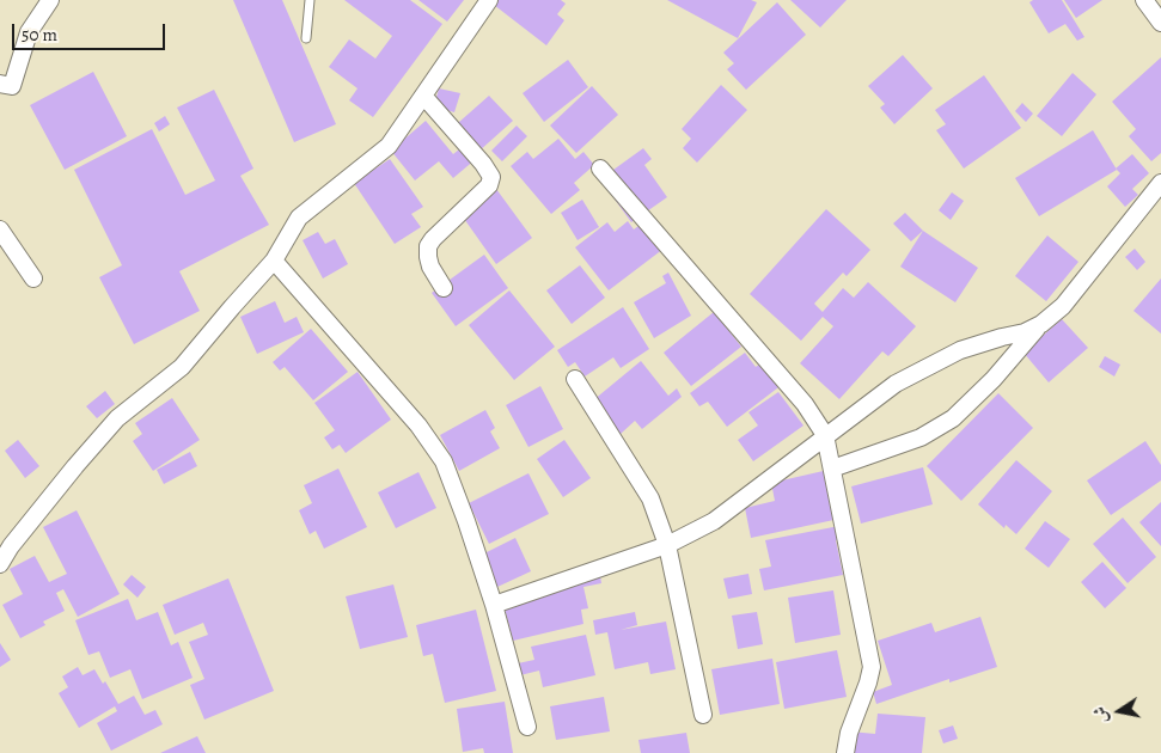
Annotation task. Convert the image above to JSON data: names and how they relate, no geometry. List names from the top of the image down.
{
  "scale_bar": "50 m",
  "north": "left"
}
